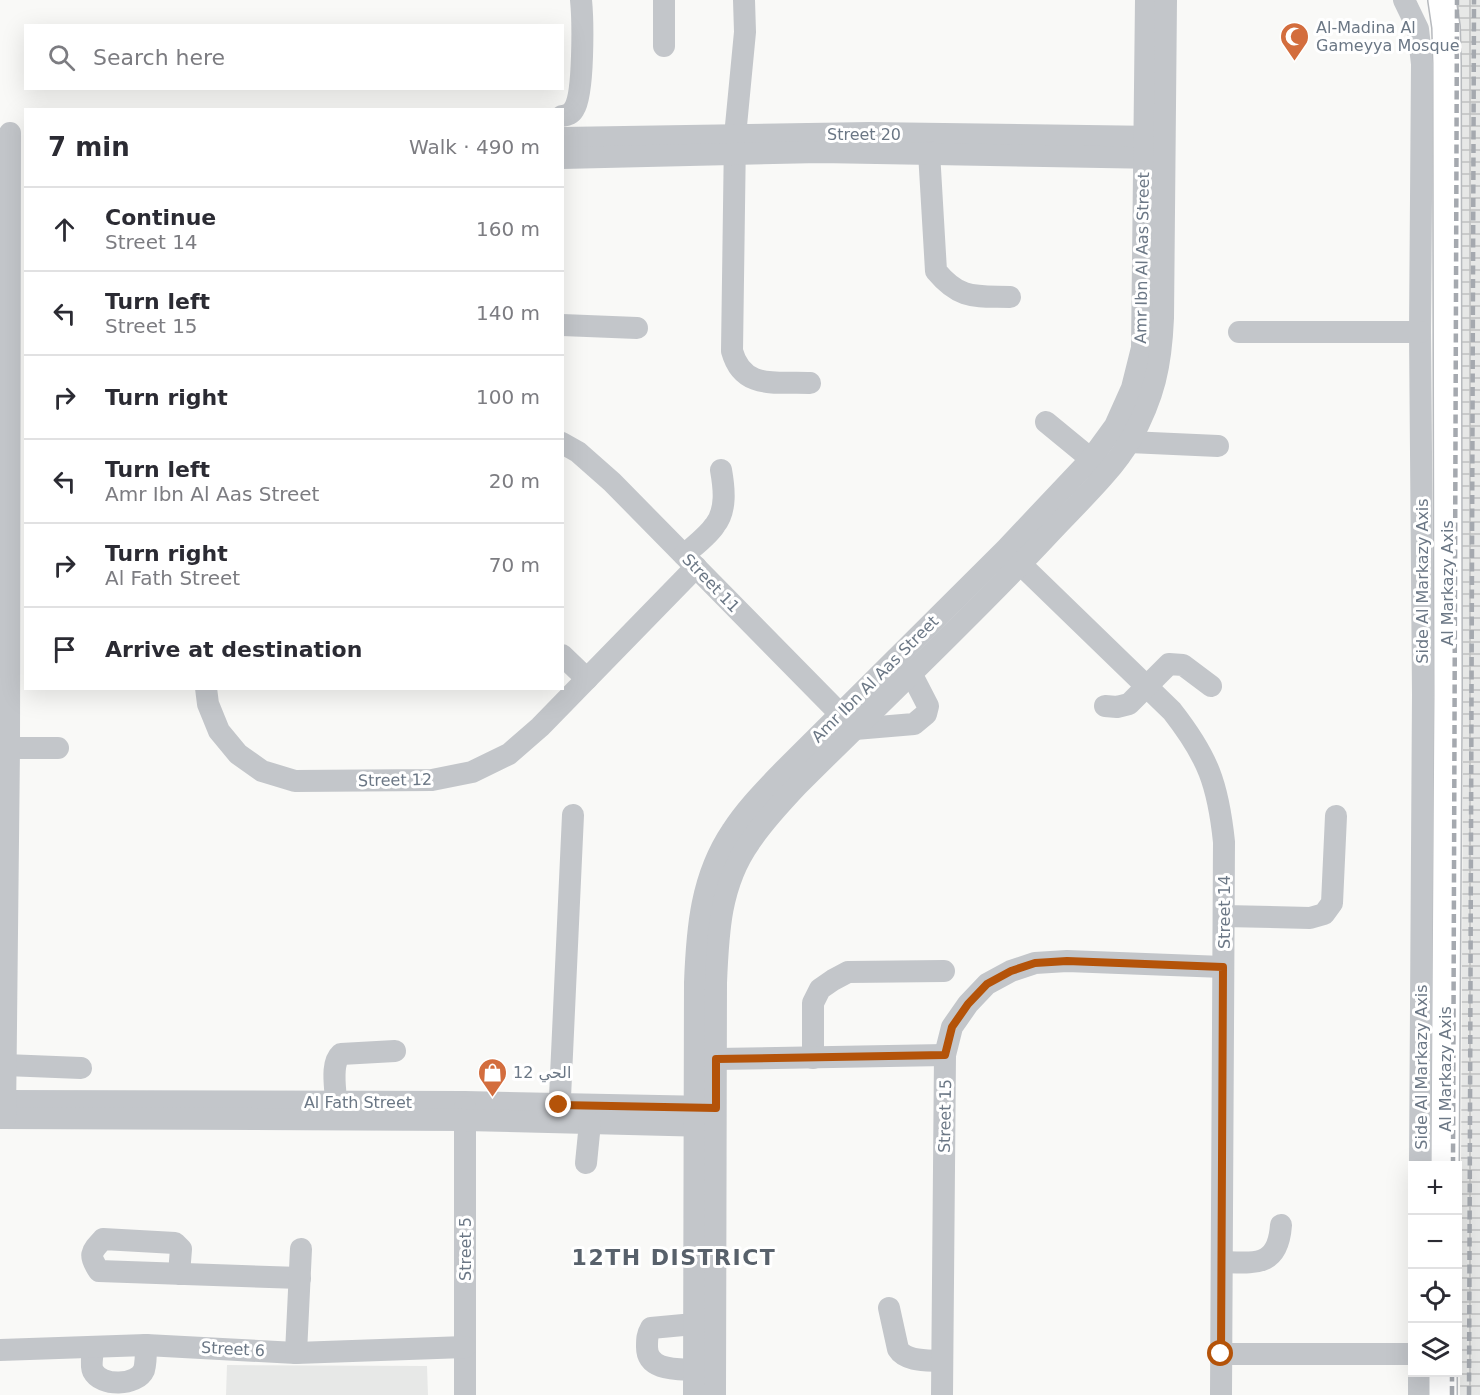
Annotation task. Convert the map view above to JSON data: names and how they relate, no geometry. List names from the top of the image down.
{
  "streets": {
    "main road": ["Al Markazy Axis"],
    "street": [
      "Street 20",
      "Amr Ibn Al Aas Street",
      "Side Al Markazy Axis",
      "Street 11",
      "Street 12",
      "Street 14",
      "Al Fath Street",
      "Street 15",
      "Street 5",
      "Street 6"
    ]
  },
  "crossings": [
    ["Street 20", "Amr Ibn Al Aas Street"],
    ["Amr Ibn Al Aas Street", "Street 11"],
    ["Amr Ibn Al Aas Street", "Street 14"],
    ["Amr Ibn Al Aas Street", "Al Fath Street"],
    ["Side Al Markazy Axis", "Al Markazy Axis"],
    ["Street 11", "Street 12"],
    ["Street 14", "Street 15"],
    ["Al Fath Street", "Street 5"],
    ["Street 5", "Street 6"]
  ],
  "districts": ["12TH DISTRICT"],
  "places": {
    "mosque": ["Al-Madina Al Gameyya Mosque"],
    "shop": ["الحي 12"]
  },
  "page": {
    "search": "Search here",
    "heading": ["7 min", "Walk · 490 m"],
    "list": [
      ["Continue", "Street 14", "160 m"],
      ["Turn left", "Street 15", "140 m"],
      ["Turn right", "100 m"],
      ["Turn left", "Amr Ibn Al Aas Street", "20 m"],
      ["Turn right", "Al Fath Street", "70 m"],
      "Arrive at destination"
    ],
    "map_buttons": ["+", "−"]
  }
}
